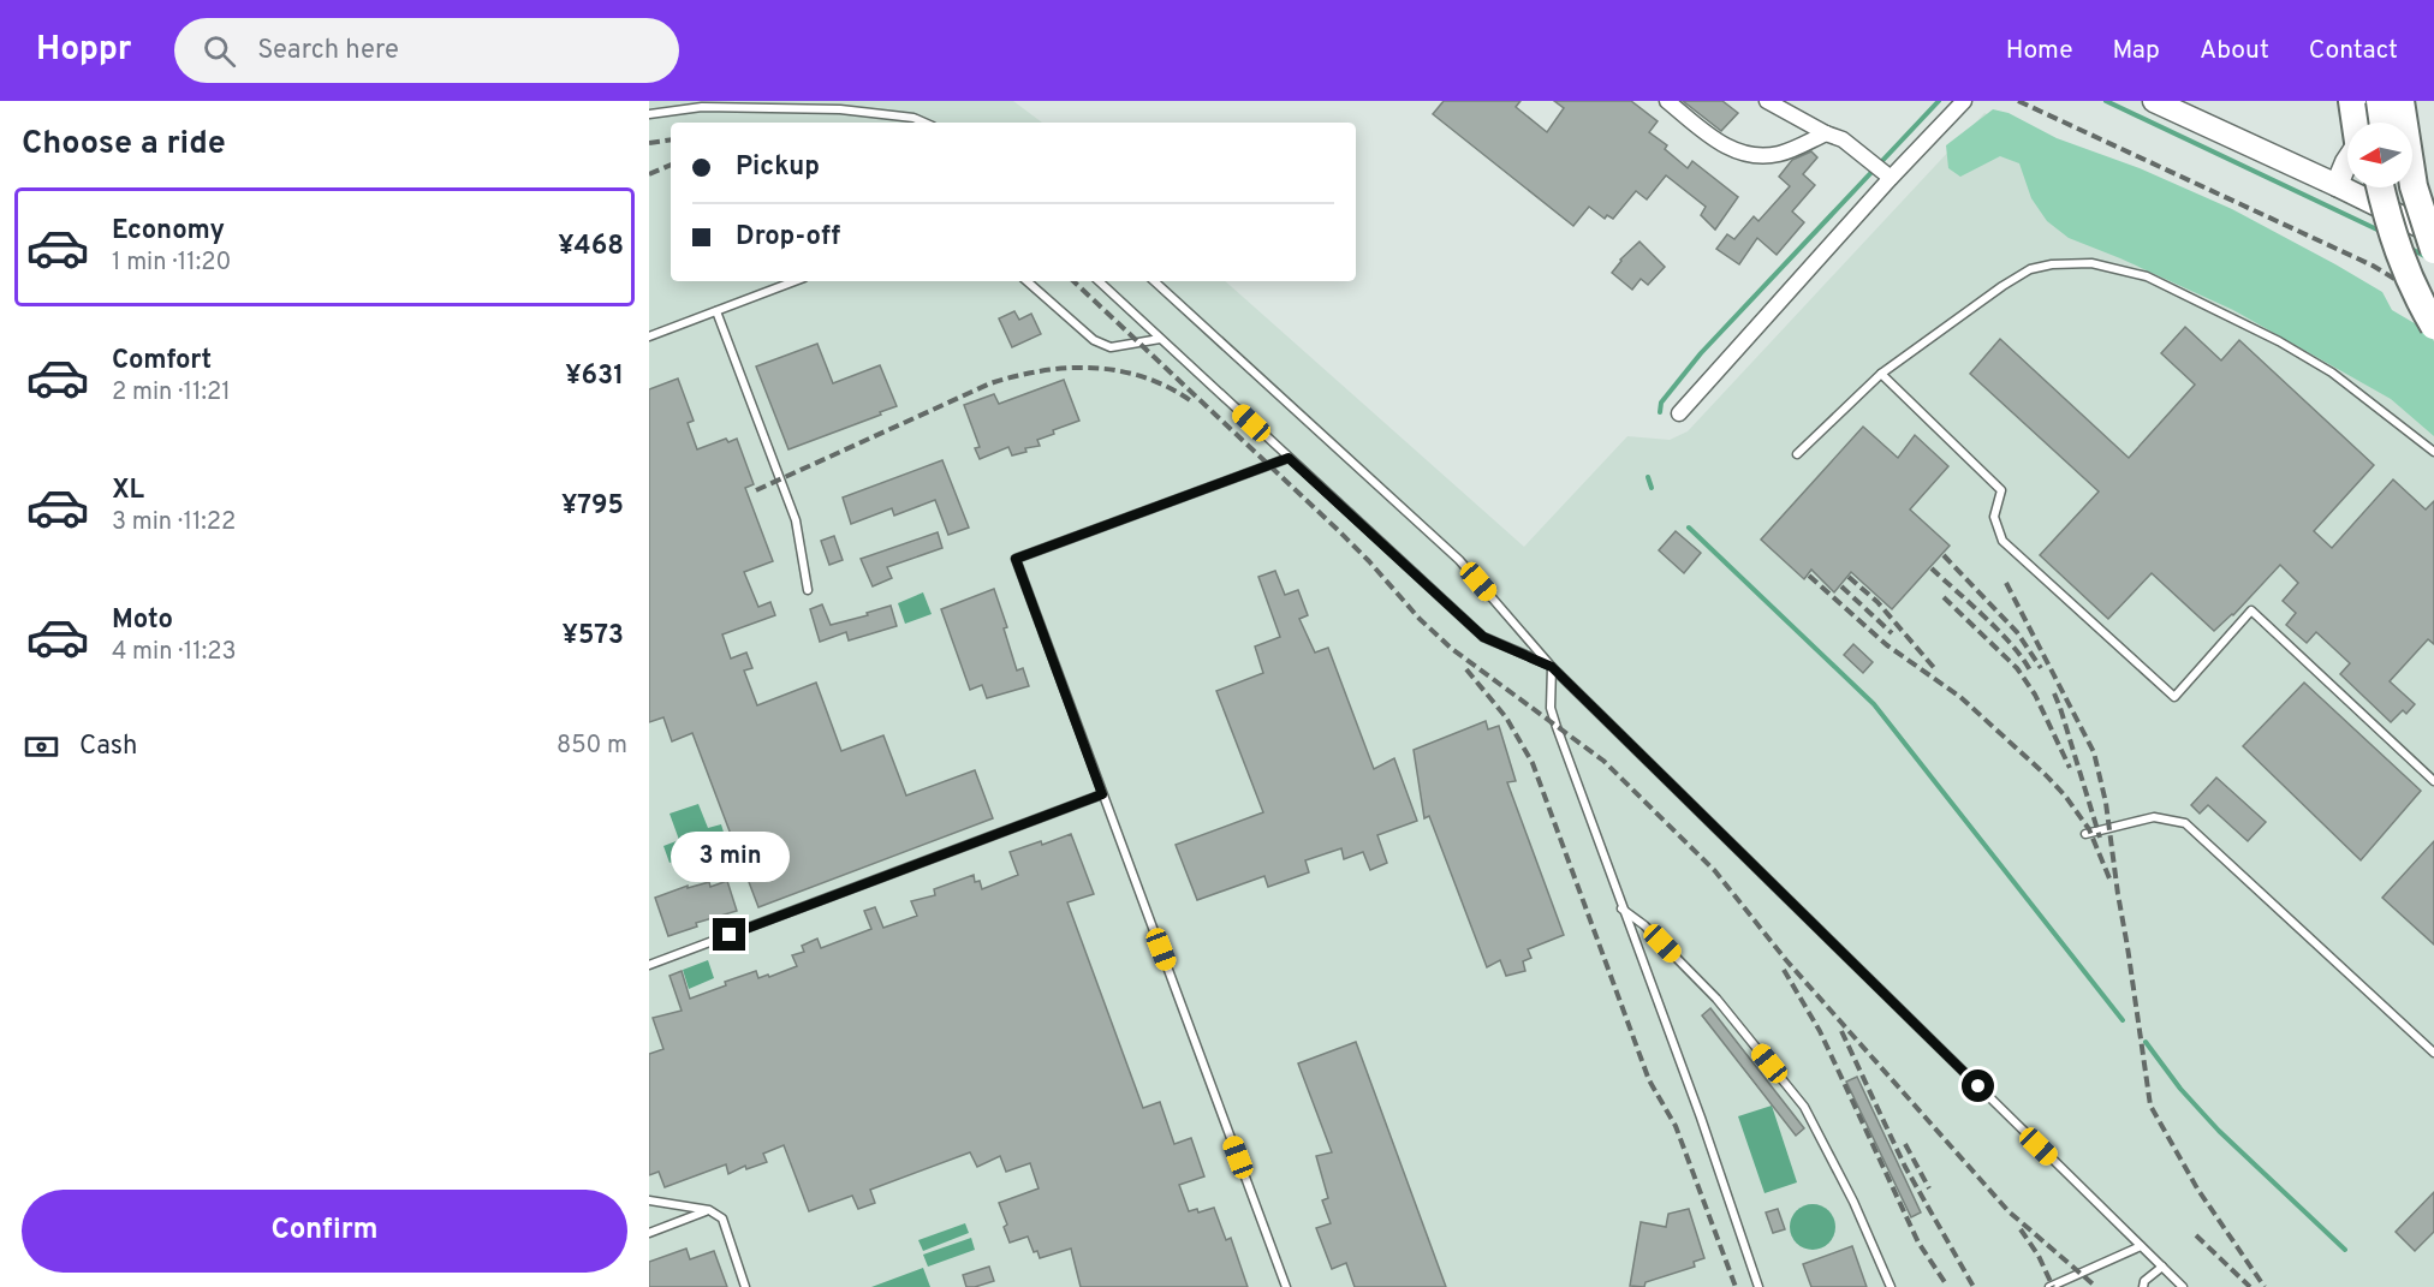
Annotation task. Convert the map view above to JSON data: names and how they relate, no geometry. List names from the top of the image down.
{
  "north": "left",
  "page": {
    "header": "Hoppr",
    "search": "Search here",
    "nav": [
      "Home",
      "Map",
      "About",
      "Contact"
    ],
    "heading": "Choose a ride",
    "banner": ["Pickup", "Drop-off"],
    "list": [
      {
        "name": "Economy",
        "note": "1 min · 11:20",
        "value": "¥468"
      },
      {
        "name": "Comfort",
        "note": "2 min · 11:21",
        "value": "¥631"
      },
      {
        "name": "XL",
        "note": "3 min · 11:22",
        "value": "¥795"
      },
      {
        "name": "Moto",
        "note": "4 min · 11:23",
        "value": "¥573"
      }
    ],
    "pay": ["Cash", "850 m"],
    "bubble": "3 min",
    "buttons": "Confirm"
  }
}
